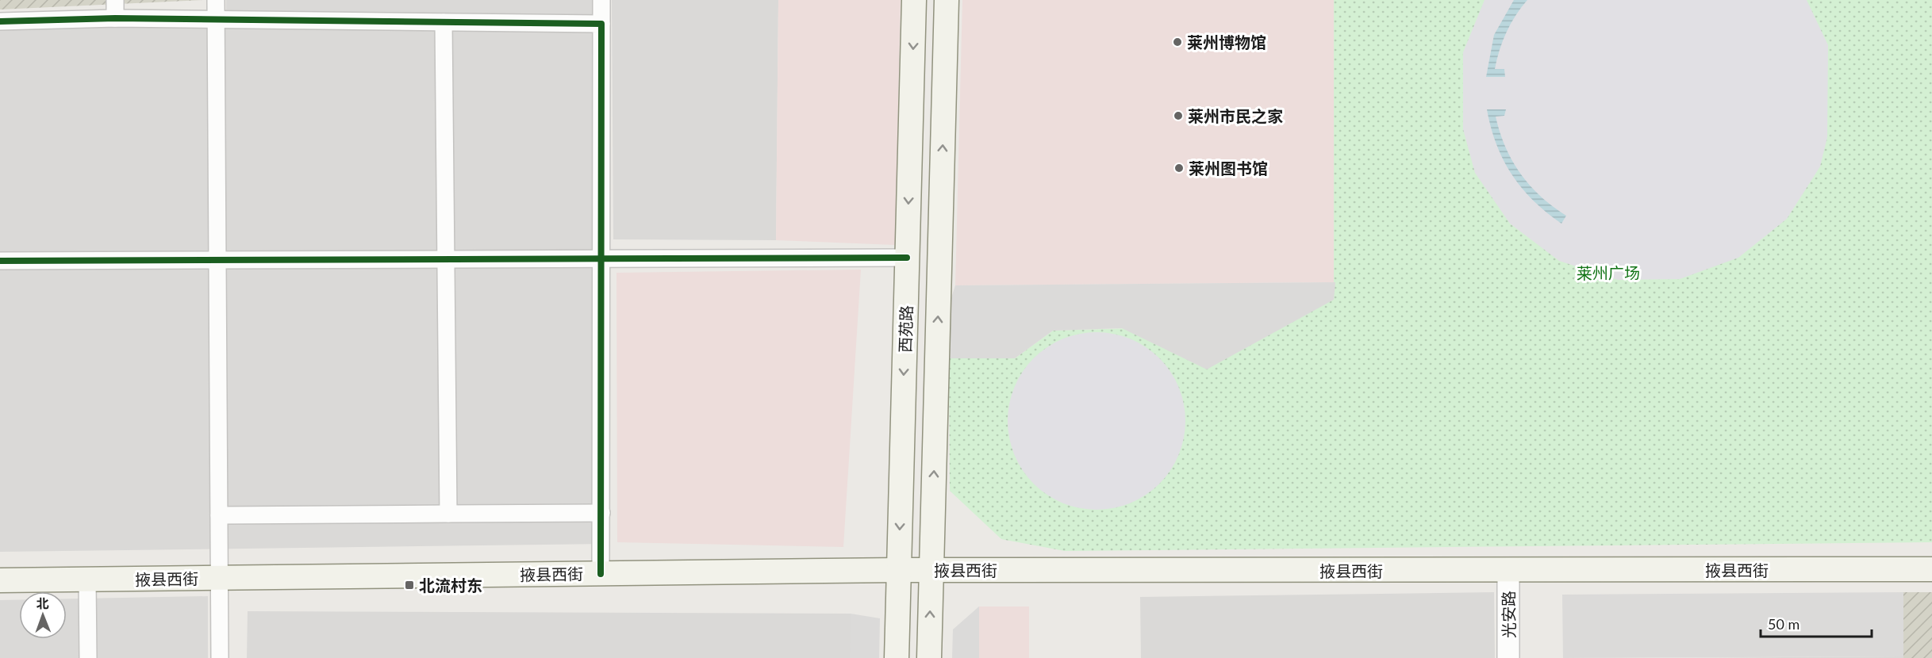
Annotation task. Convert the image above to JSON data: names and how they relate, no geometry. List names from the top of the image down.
{
  "streets": {
    "main road": ["西苑路", "掖县西街"],
    "street": ["光安路"]
  },
  "crossings": [
    ["西苑路", "掖县西街"],
    ["掖县西街", "光安路"]
  ],
  "parks": ["莱州广场"],
  "places": {
    "other": ["莱州博物馆", "莱州市民之家", "莱州图书馆"],
    "transit": ["北流村东"]
  },
  "scale_bar": "50 m",
  "north": "top"
}
